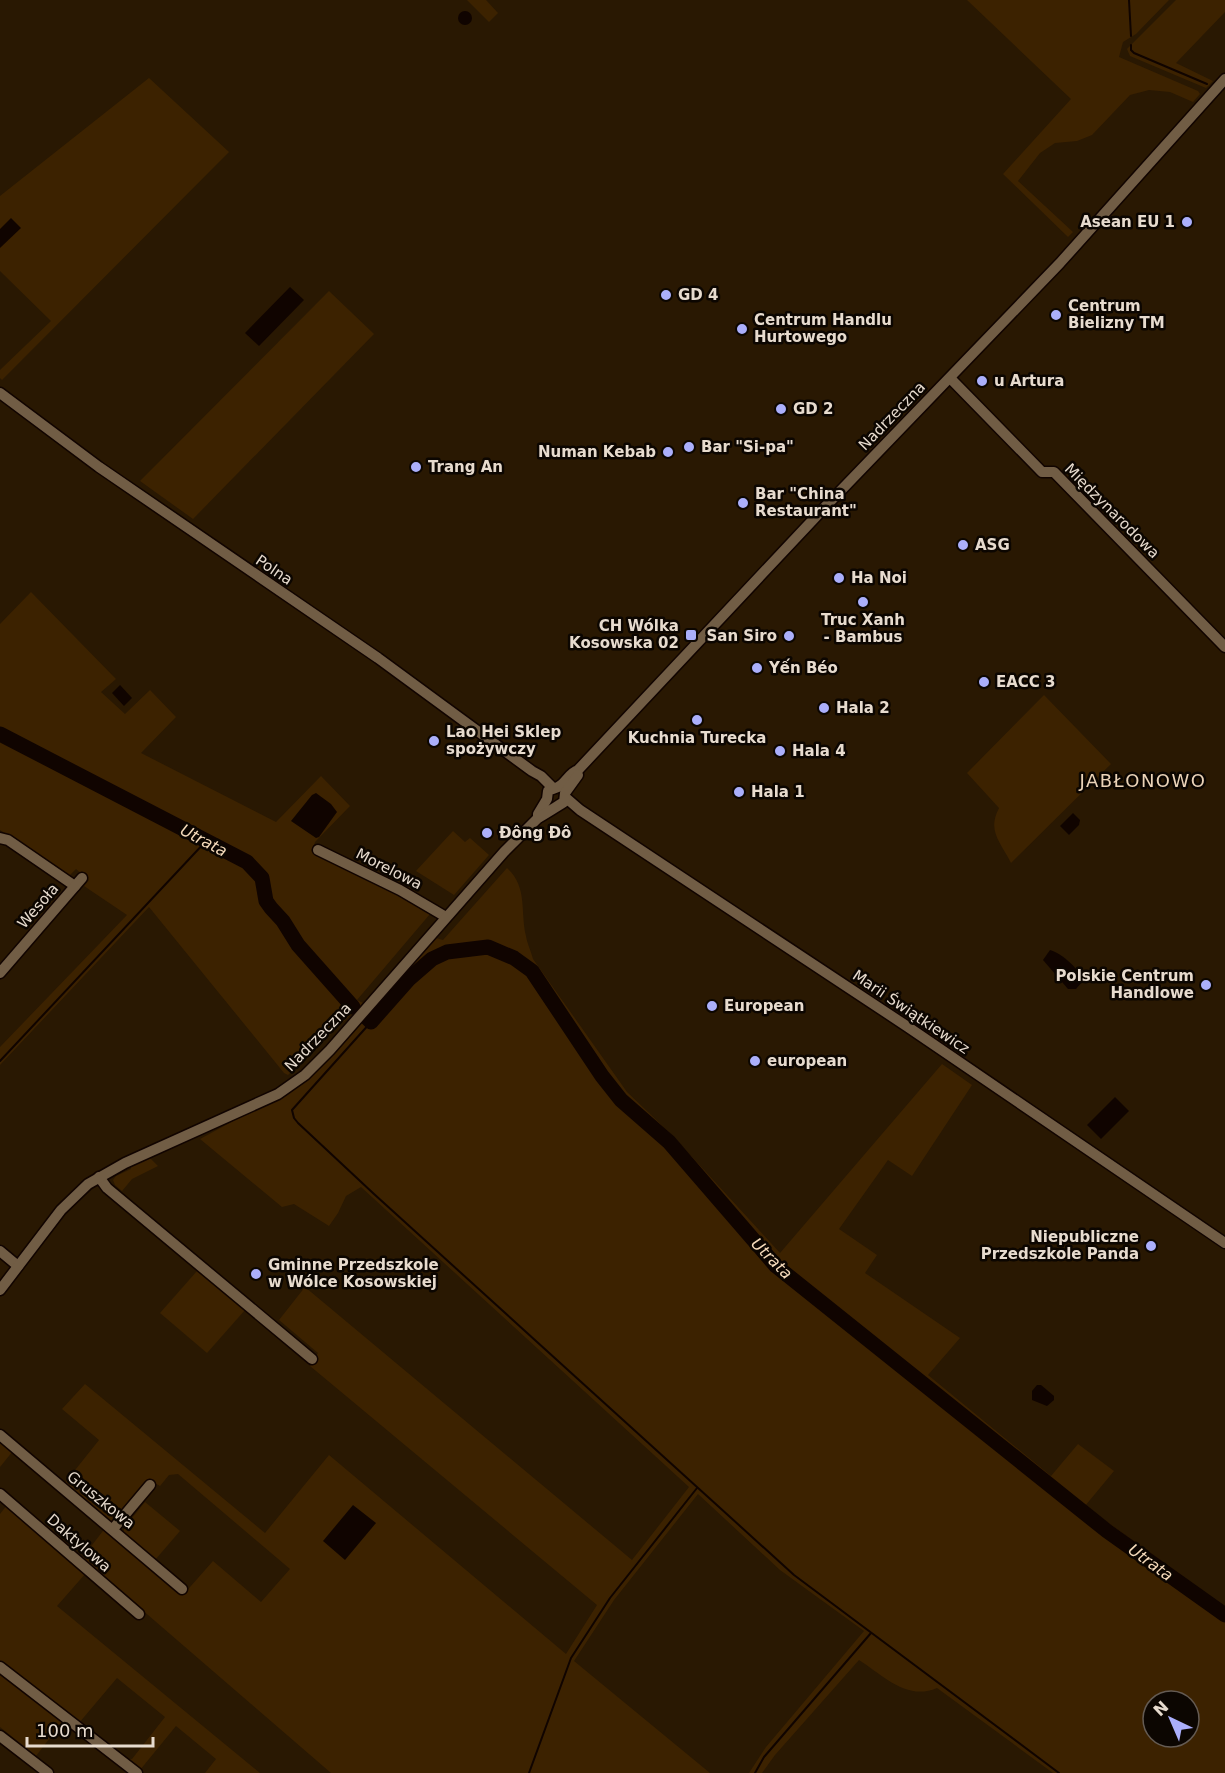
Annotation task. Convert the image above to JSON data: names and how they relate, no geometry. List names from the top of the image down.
{
  "streets": {
    "street": [
      "Nadrzeczna",
      "Międzynarodowa",
      "Polna",
      "Morelowa",
      "Wesoła",
      "Marii Świątkiewicz",
      "Gruszkowa",
      "Daktylowa"
    ]
  },
  "crossings": [
    ["Nadrzeczna", "Międzynarodowa"],
    ["Nadrzeczna", "Polna"],
    ["Nadrzeczna", "Morelowa"],
    ["Nadrzeczna", "Marii Świątkiewicz"],
    ["Polna", "Marii Świątkiewicz"]
  ],
  "districts": ["JABŁONOWO"],
  "water": ["Utrata"],
  "places": {
    "other": [
      "Asean EU 1",
      "GD 4",
      "Centrum Bielizny TM",
      "Centrum Handlu Hurtowego",
      "u Artura",
      "GD 2",
      "Bar \"Si-pa\"",
      "Numan Kebab",
      "Trang An",
      "Bar \"China Restaurant\"",
      "ASG",
      "Ha Noi",
      "Truc Xanh - Bambus",
      "San Siro",
      "Yến Béo",
      "EACC 3",
      "Hala 2",
      "Kuchnia Turecka",
      "Lao Hei Sklep spożywczy",
      "Hala 4",
      "Hala 1",
      "Đông Đô",
      "Polskie Centrum Handlowe",
      "European",
      "european",
      "Niepubliczne Przedszkole Panda",
      "Gminne Przedszkole w Wólce Kosowskiej"
    ],
    "transit": ["CH Wólka Kosowska 02"]
  },
  "scale_bar": "100 m",
  "north": "top left"
}
